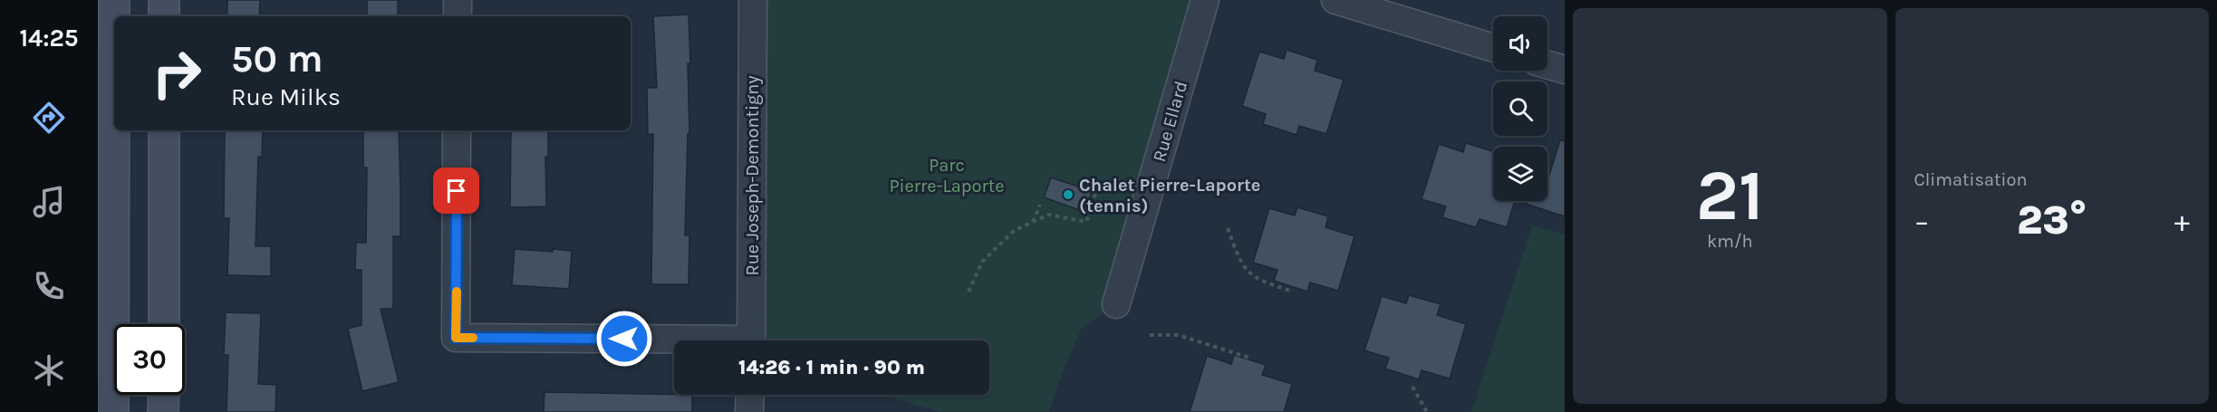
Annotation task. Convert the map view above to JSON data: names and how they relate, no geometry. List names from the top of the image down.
{
  "streets": {
    "street": ["Rue Ellard", "Rue Joseph-Demontigny"]
  },
  "parks": ["Parc Pierre-Laporte"],
  "places": ["Chalet Pierre-Laporte (tennis)"],
  "page": {
    "tabs": "14:25",
    "tile": [
      ["21", "km/h"],
      "Climatisation"
    ],
    "turn": ["50 m", "Rue Milks"],
    "heat": ["−", "23°", "+"],
    "limit": "30",
    "trip": "14:26 · 1 min · 90 m"
  }
}
